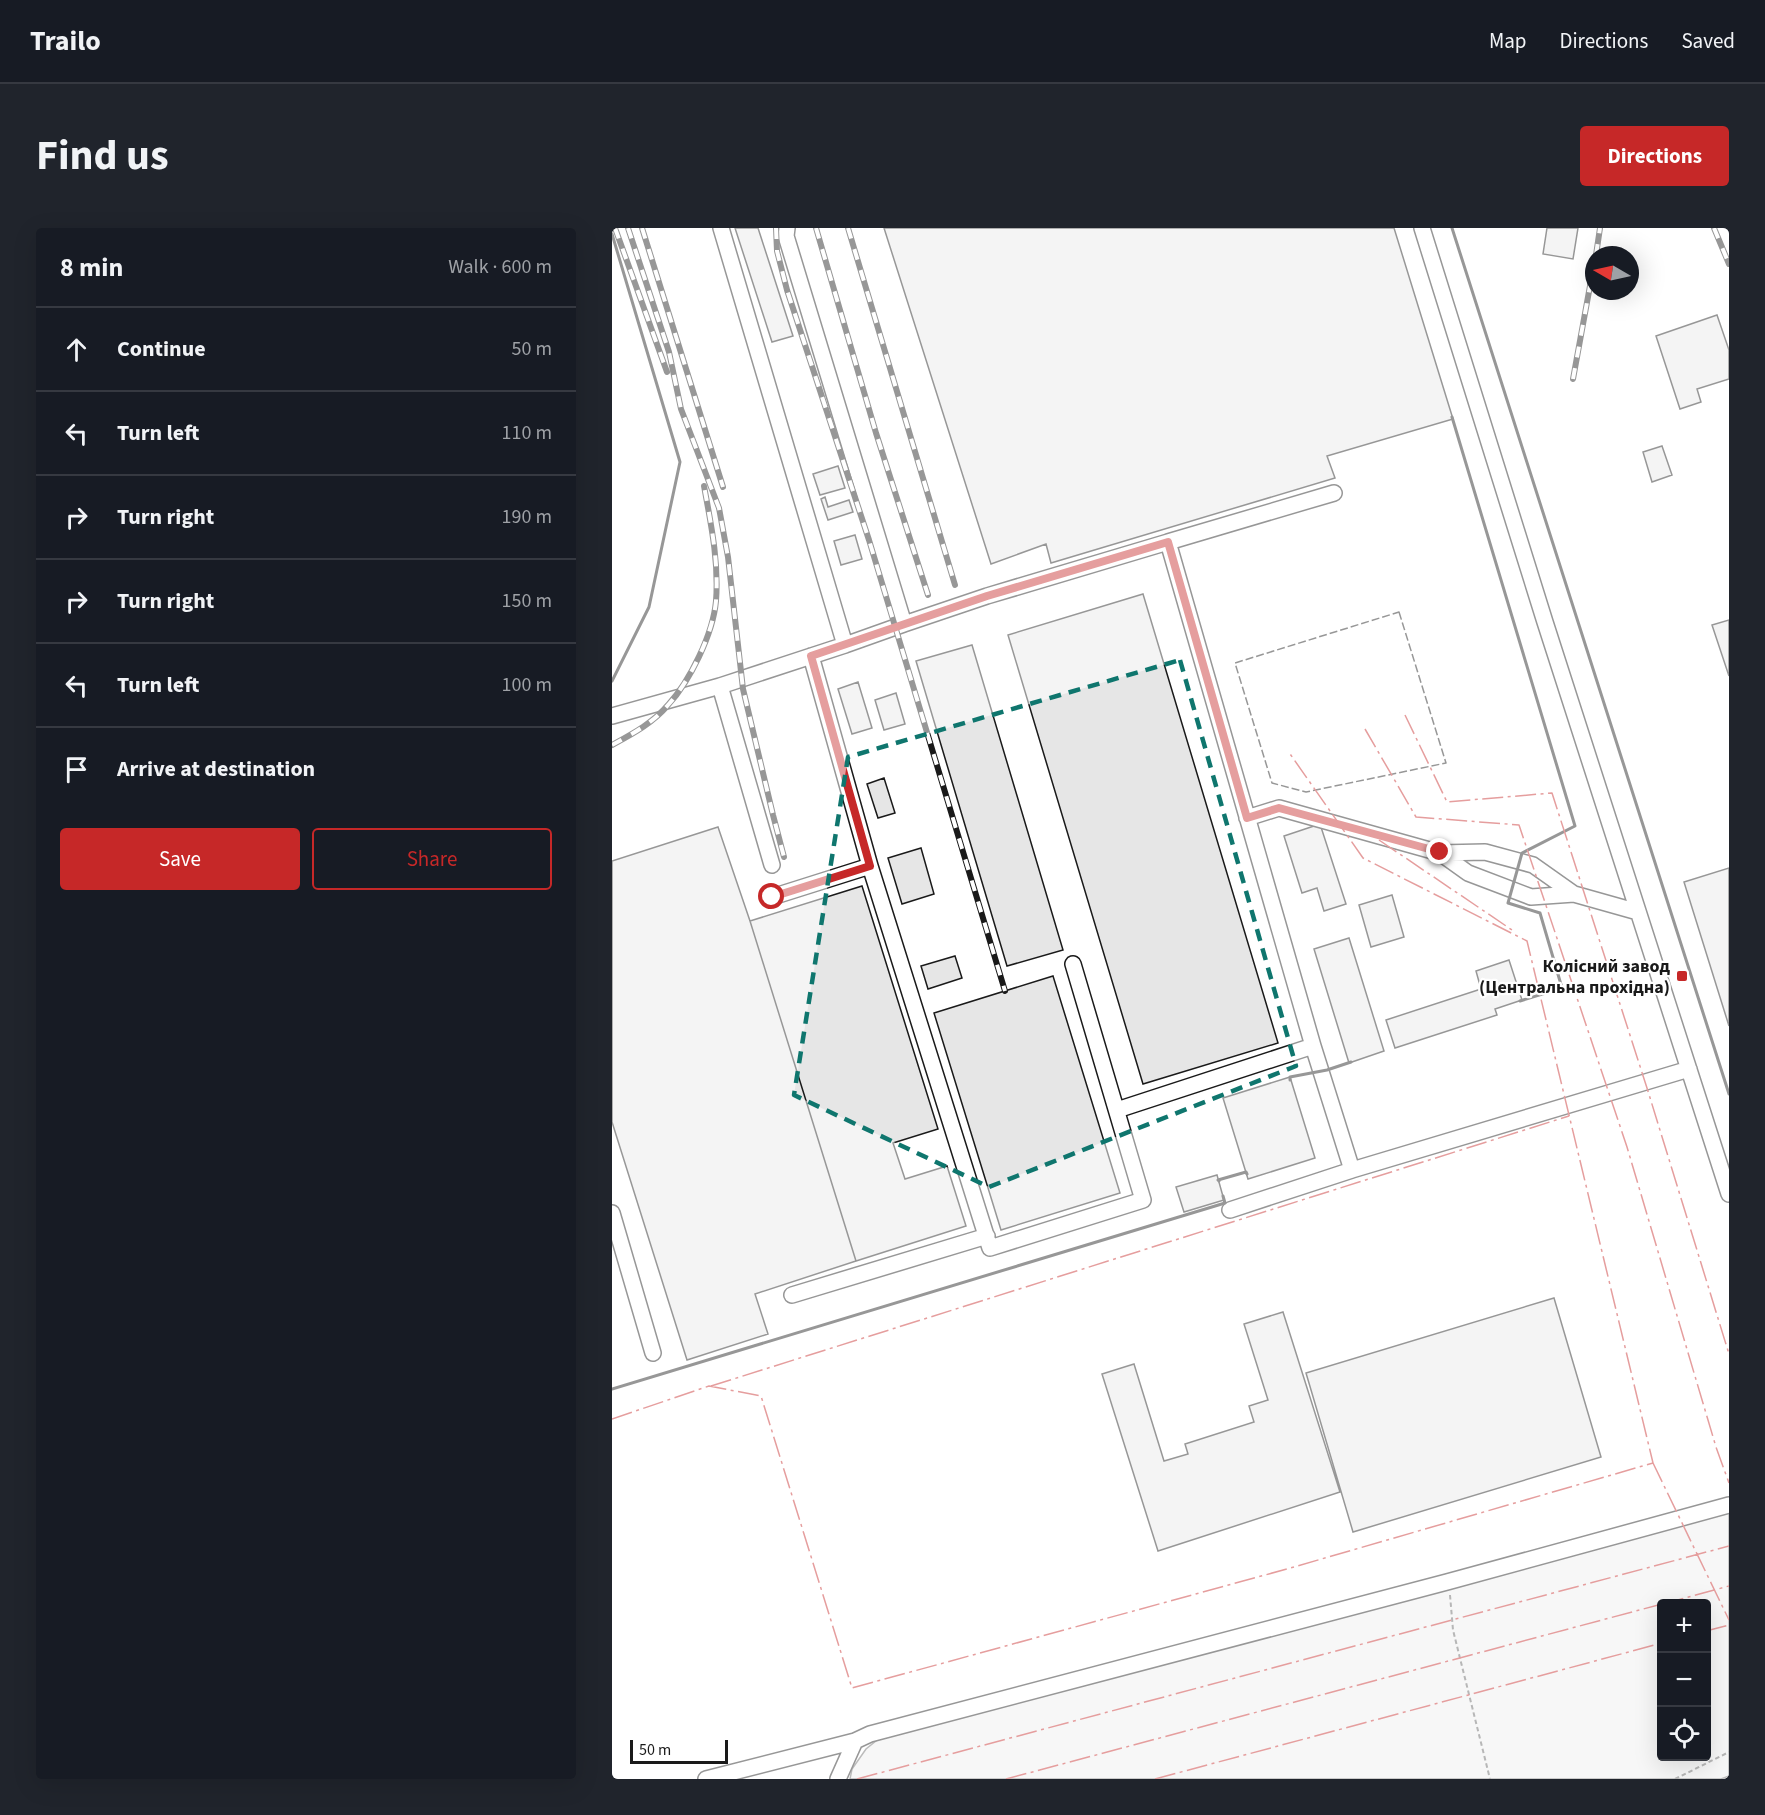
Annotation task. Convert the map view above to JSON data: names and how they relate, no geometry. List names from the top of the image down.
{
  "places": {
    "transit": ["Колісний завод (Центральна прохідна)"]
  },
  "scale_bar": "50 m",
  "north": "left",
  "page": {
    "header": "Trailo",
    "nav": ["Map", "Directions", "Saved"],
    "title": "Find us",
    "buttons": [
      "Directions",
      ["Save", "Share"]
    ],
    "heading": ["8 min", "Walk · 600 m"],
    "list": [
      ["Continue", "50 m"],
      ["Turn left", "110 m"],
      ["Turn right", "190 m"],
      ["Turn right", "150 m"],
      ["Turn left", "100 m"],
      "Arrive at destination"
    ],
    "map_buttons": ["+", "−"],
    "scale": "50 m"
  }
}
